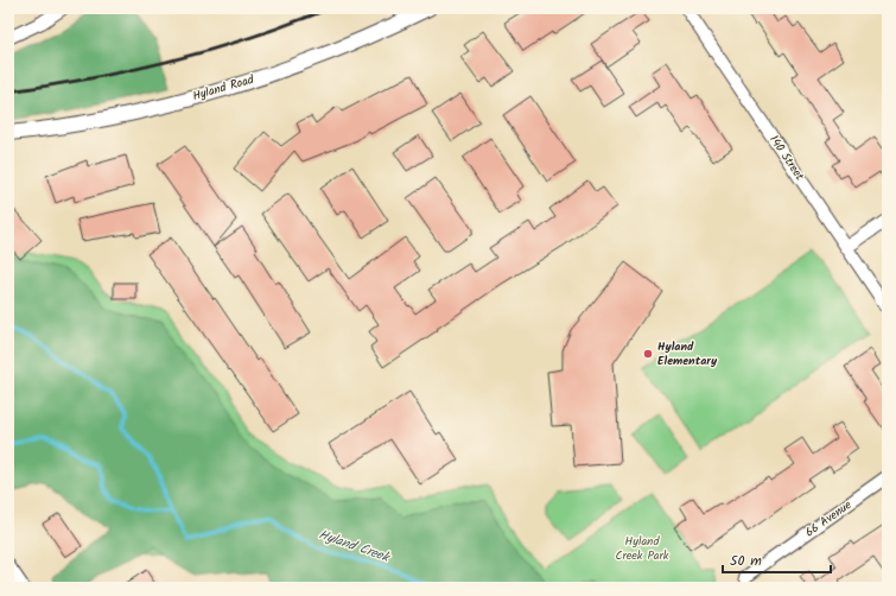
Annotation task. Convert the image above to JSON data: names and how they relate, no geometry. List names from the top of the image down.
{
  "streets": {
    "street": ["Hyland Road", "140 Street", "66 Avenue"]
  },
  "water": ["Hyland Creek"],
  "parks": ["Hyland Creek Park"],
  "places": ["Hyland Elementary"],
  "scale_bar": "50 m"
}
